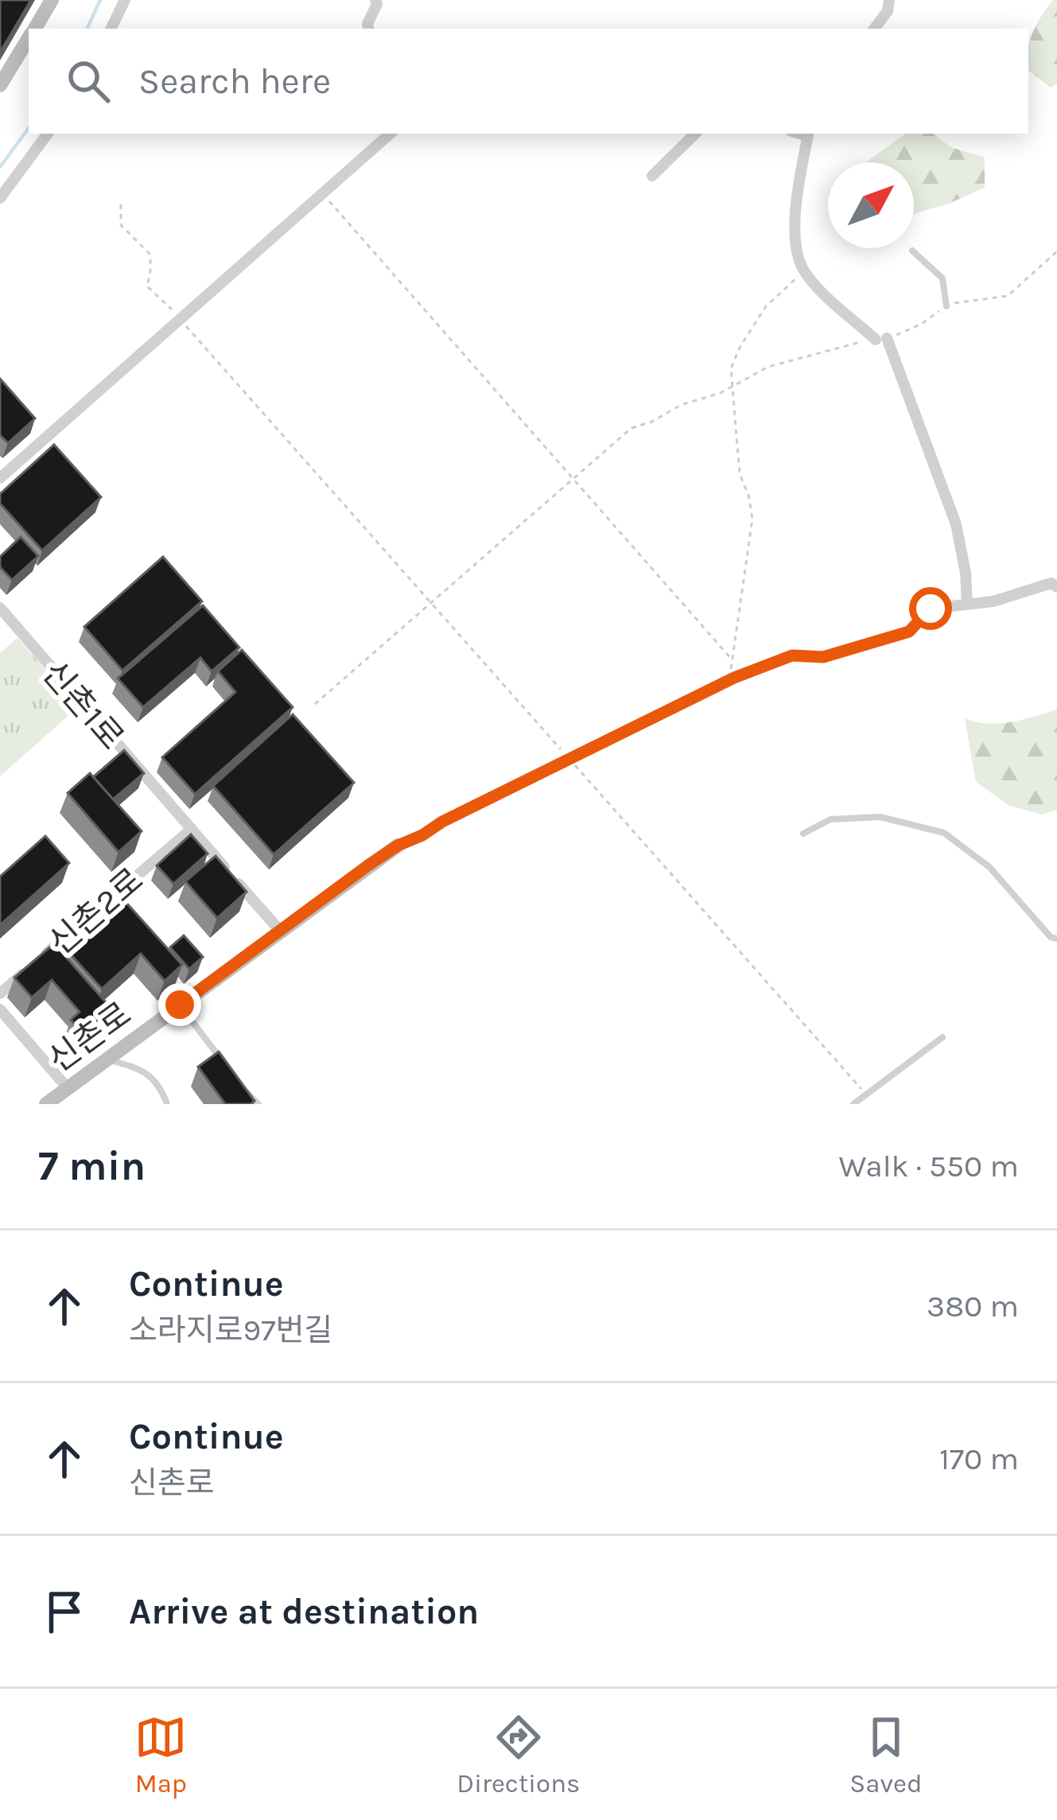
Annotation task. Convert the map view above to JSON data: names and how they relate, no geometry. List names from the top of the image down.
{
  "streets": {
    "street": ["신촌1로", "신촌2로", "신촌로"]
  },
  "crossings": [
    ["신촌1로", "신촌2로"],
    ["신촌1로", "신촌로"]
  ],
  "north": "top right",
  "page": {
    "search": "Search here",
    "heading": ["7 min", "Walk · 550 m"],
    "list": [
      ["Continue", "소라지로97번길", "380 m"],
      ["Continue", "신촌로", "170 m"],
      "Arrive at destination"
    ],
    "nav": ["Map", "Directions", "Saved"]
  }
}
